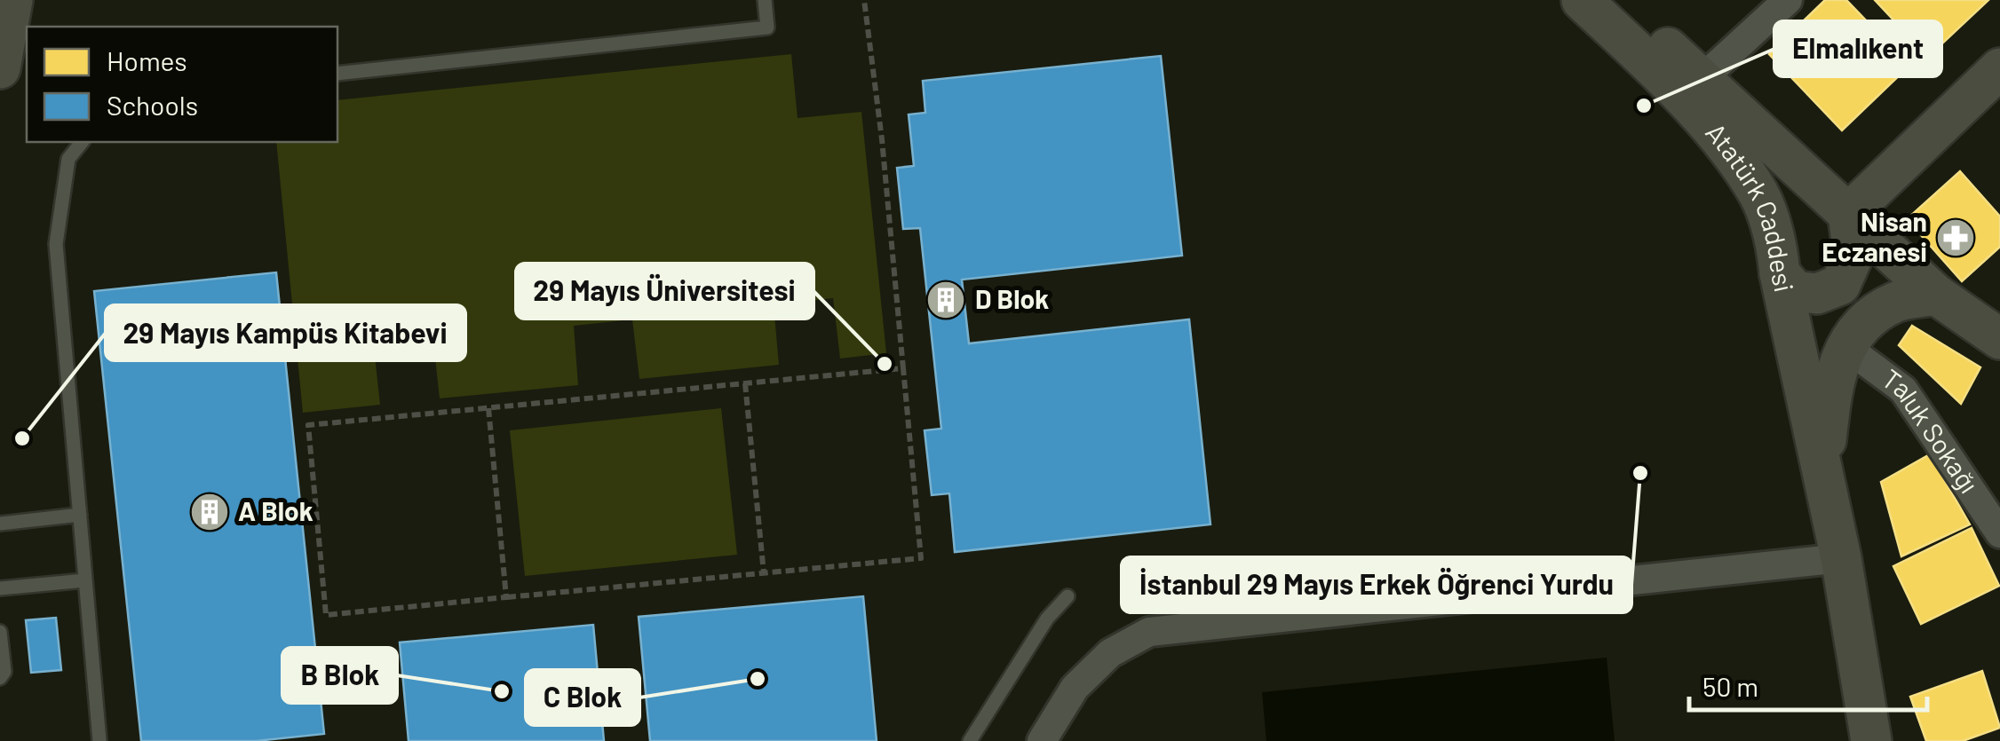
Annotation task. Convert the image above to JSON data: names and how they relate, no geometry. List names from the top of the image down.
{
  "streets": {
    "main road": ["Atatürk Caddesi"],
    "street": ["Taluk Sokağı"]
  },
  "places": {
    "other": [
      "Elmalıkent",
      "29 Mayıs Üniversitesi",
      "29 Mayıs Kampüs Kitabevi",
      "İstanbul 29 Mayıs Erkek Öğrenci Yurdu",
      "C Blok",
      "B Blok"
    ],
    "pharmacy": ["Nisan Eczanesi"],
    "building": ["D Blok", "A Blok"]
  },
  "legend": ["Homes", "Schools"],
  "scale_bar": "50 m"
}
